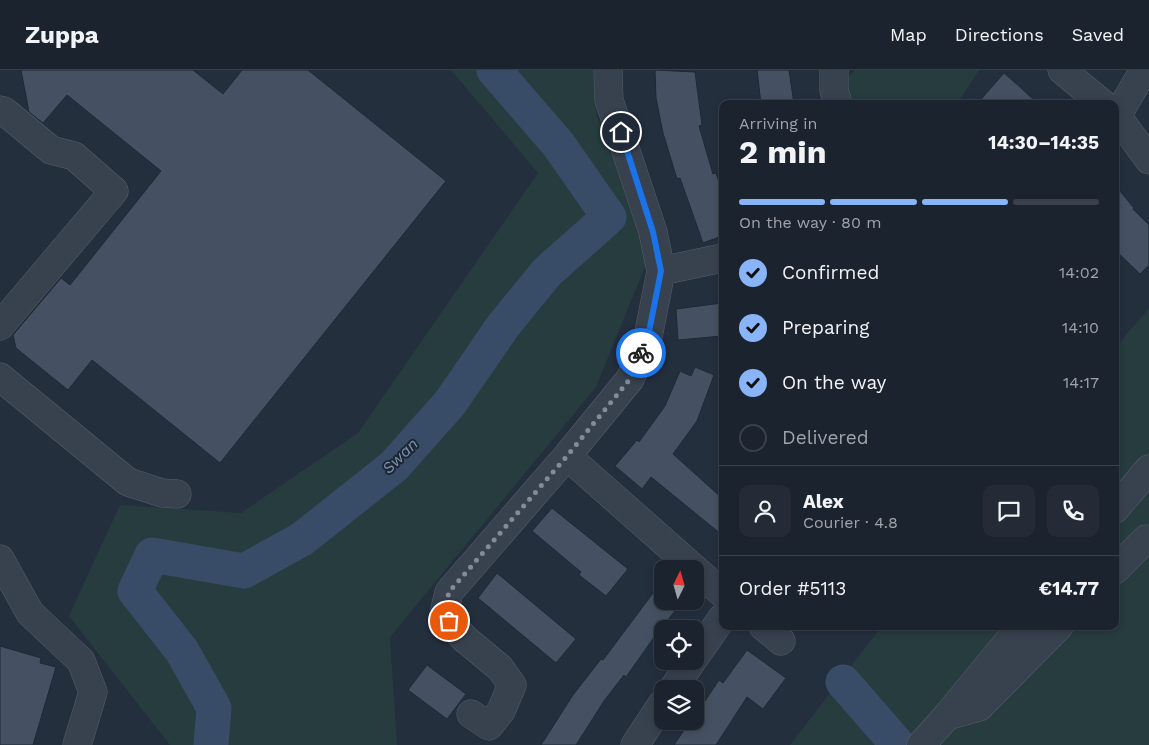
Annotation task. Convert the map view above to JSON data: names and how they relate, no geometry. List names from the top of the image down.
{
  "water": ["Swan"],
  "north": "top",
  "page": {
    "header": "Zuppa",
    "nav": ["Map", "Directions", "Saved"],
    "heading": ["2 min", "Arriving in", "14:30–14:35"],
    "panel": [
      "Alex",
      "Courier · 4.8",
      "Order #5113",
      "€14.77"
    ],
    "bar": "On the way · 80 m",
    "list": [
      ["Confirmed", "14:02"],
      ["Preparing", "14:10"],
      ["On the way", "14:17"],
      "Delivered"
    ]
  }
}
